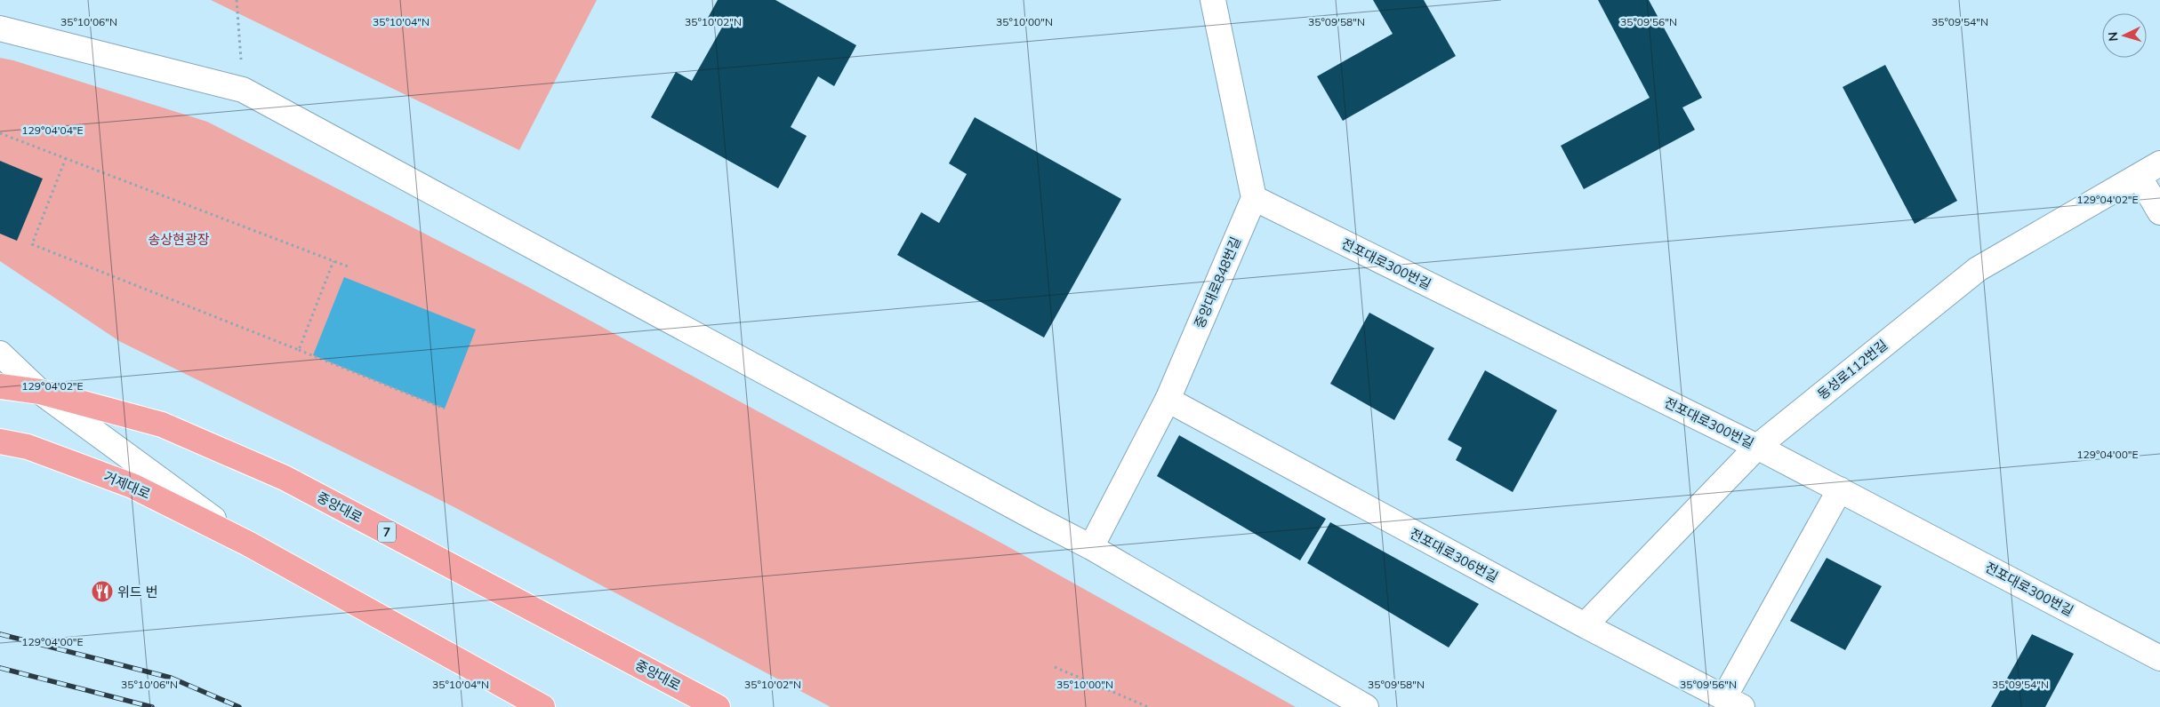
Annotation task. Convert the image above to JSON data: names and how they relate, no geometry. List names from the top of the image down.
{
  "streets": {
    "main road": ["거제대로", "중앙대로", "7"],
    "street": [
      "전포대로300번길",
      "중앙대로848번길",
      "동성로112번길",
      "전포대로306번길"
    ]
  },
  "crossings": [
    ["전포대로300번길", "중앙대로848번길"],
    ["전포대로300번길", "동성로112번길"],
    ["중앙대로848번길", "전포대로306번길"],
    ["동성로112번길", "전포대로306번길"],
    ["거제대로", "중앙대로"]
  ],
  "parks": ["송상현광장"],
  "places": {
    "restaurant": ["위드 번"]
  },
  "north": "left",
  "coordinates": [
    "35°10'06\"N",
    "35°10'04\"N",
    "35°09'58\"N",
    "35°10'02\"N",
    "35°10'00\"N",
    "35°09'56\"N",
    "35°09'54\"N",
    "129°04'04\"E",
    "129°04'02\"E",
    "129°04'00\"E"
  ]
}
